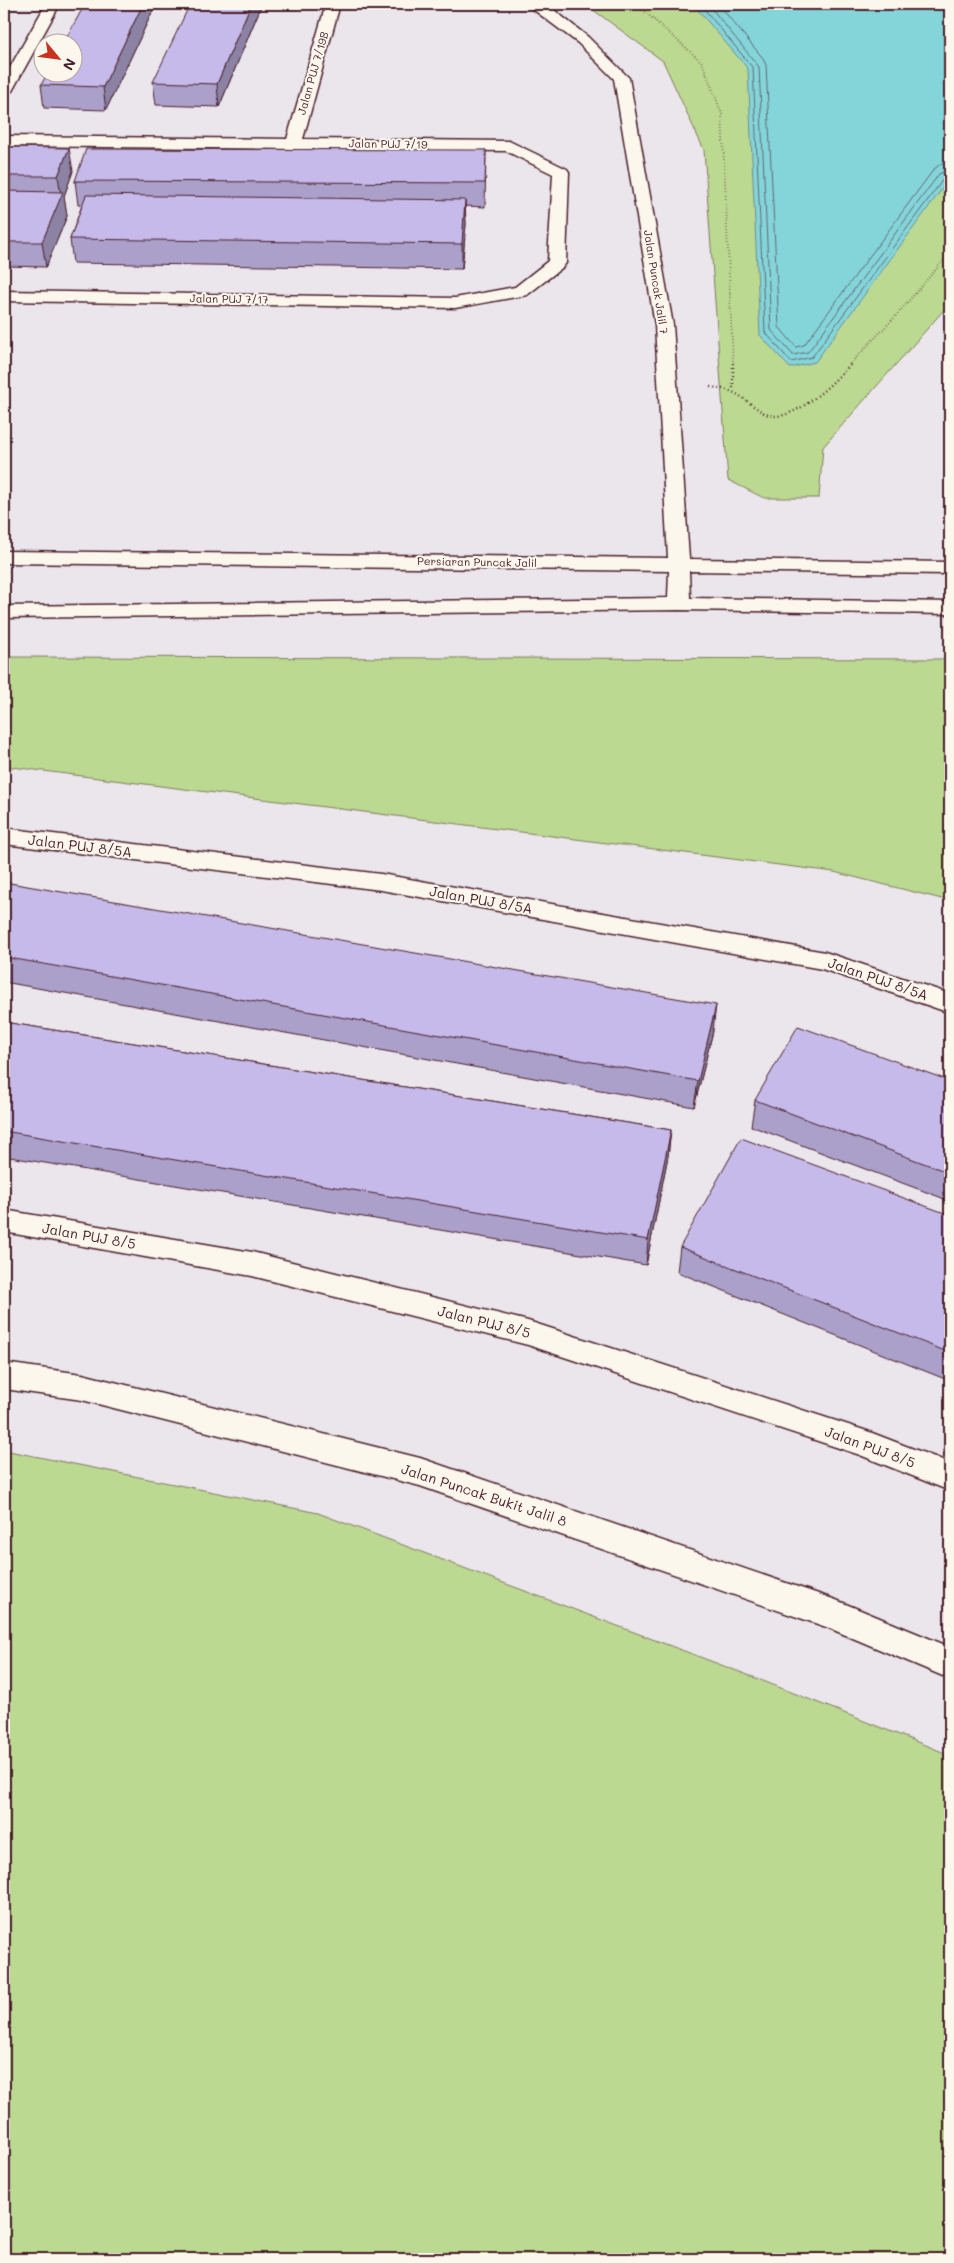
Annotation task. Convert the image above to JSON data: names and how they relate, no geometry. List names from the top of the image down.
{
  "streets": {
    "street": [
      "Jalan PUJ 7/19B",
      "Jalan PUJ 7/19",
      "Jalan Puncak Jalil 7",
      "Jalan PUJ 7/17",
      "Persiaran Puncak Jalil",
      "Jalan PUJ 8/5A",
      "Jalan PUJ 8/5",
      "Jalan Puncak Bukit Jalil 8"
    ]
  },
  "crossings": [
    ["Jalan PUJ 7/19B", "Jalan PUJ 7/19"],
    ["Jalan PUJ 7/19", "Jalan PUJ 7/17"],
    ["Jalan Puncak Jalil 7", "Persiaran Puncak Jalil"]
  ],
  "north": "bottom right"
}
